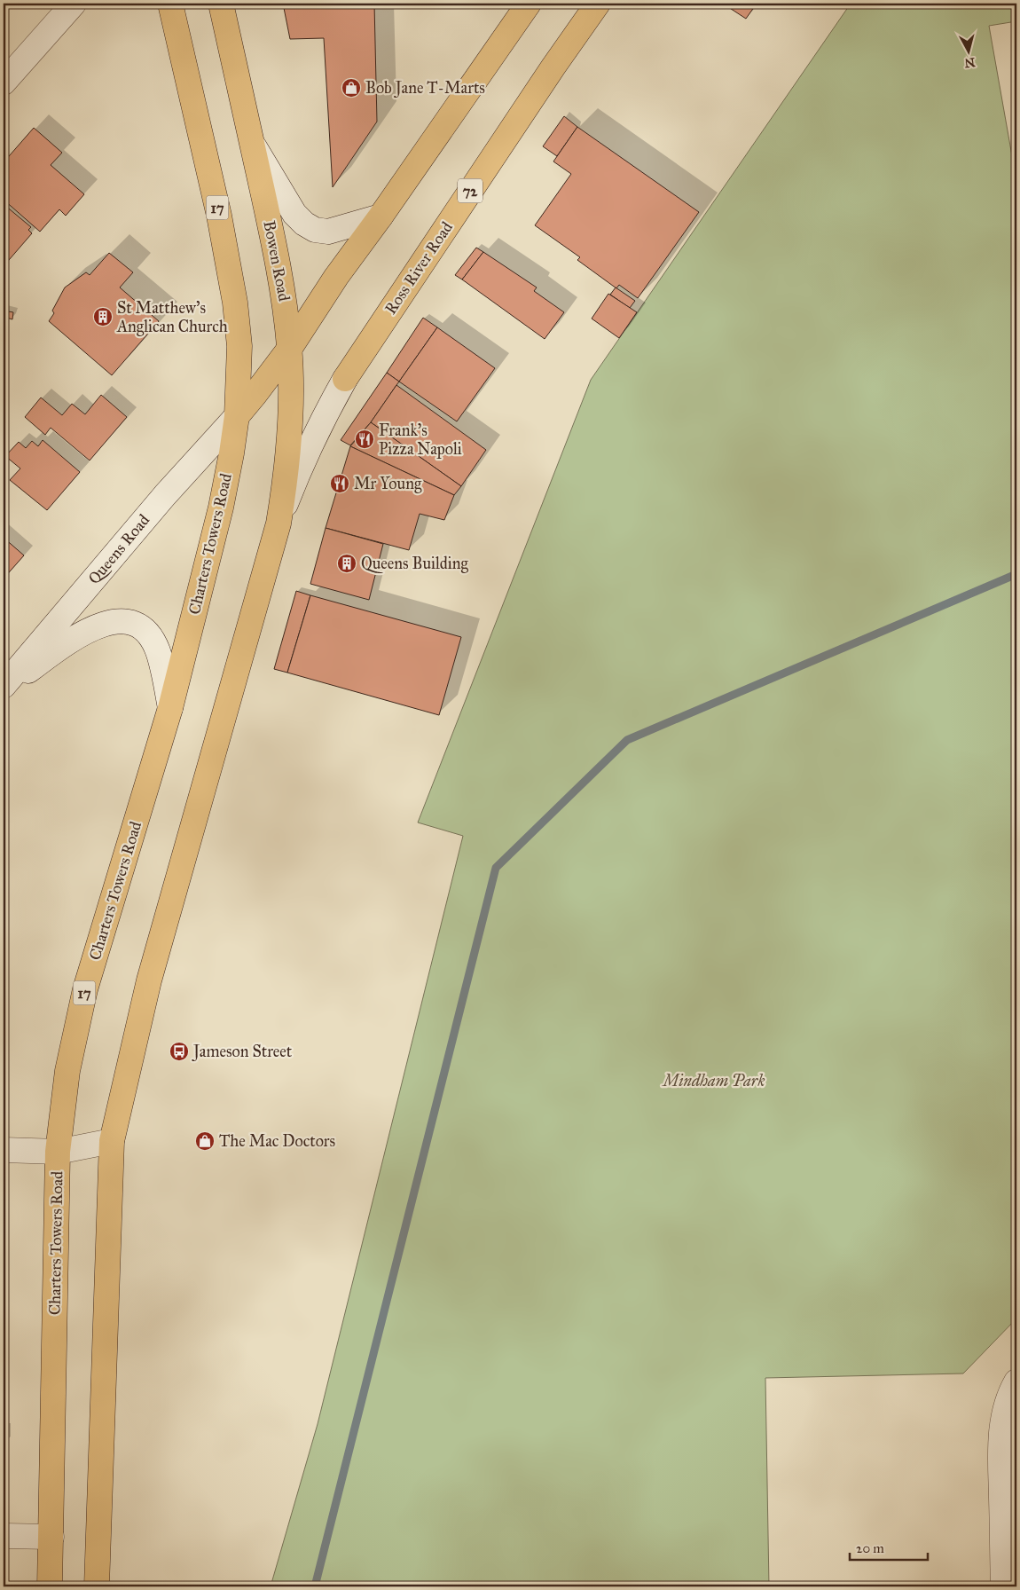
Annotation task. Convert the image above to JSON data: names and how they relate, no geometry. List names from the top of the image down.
{
  "streets": {
    "main road": [
      "72",
      "17",
      "Bowen Road",
      "Ross River Road",
      "Charters Towers Road"
    ],
    "street": ["Queens Road"]
  },
  "crossings": [
    ["17", "Charters Towers Road"],
    ["17", "Queens Road"],
    ["Bowen Road", "Ross River Road"],
    ["Charters Towers Road", "Queens Road"]
  ],
  "parks": ["Mindham Park"],
  "places": {
    "shop": ["Bob Jane T-Marts", "The Mac Doctors"],
    "building": ["St Matthew's Anglican Church", "Queens Building"],
    "restaurant": ["Frank's Pizza Napoli", "Mr Young"],
    "bus stop": ["Jameson Street"]
  },
  "scale_bar": "20 m",
  "north": "bottom"
}
